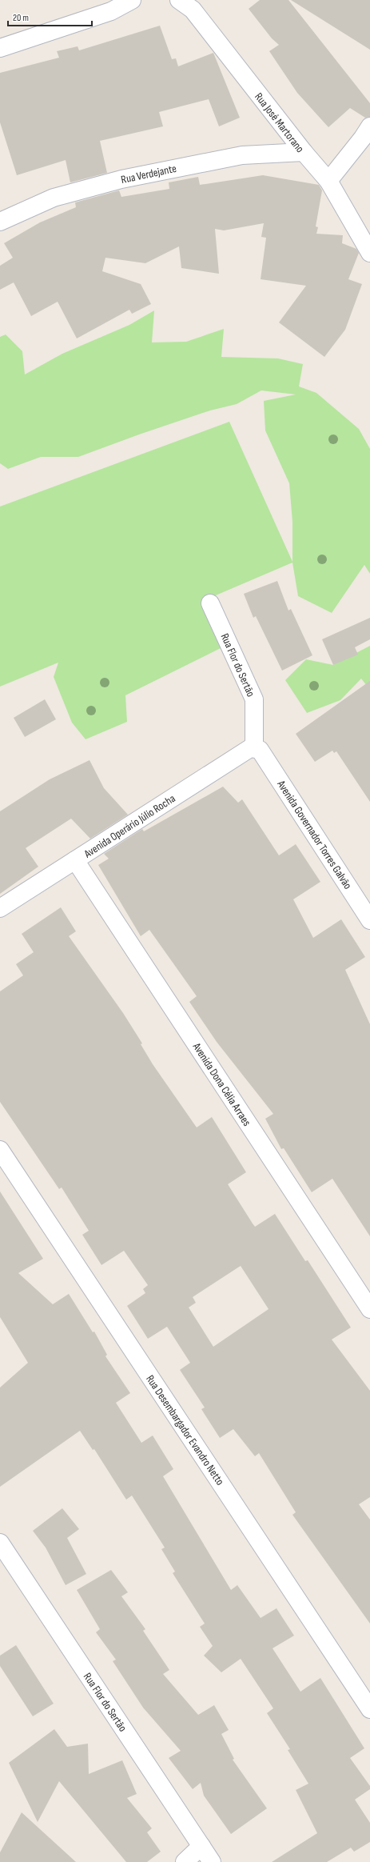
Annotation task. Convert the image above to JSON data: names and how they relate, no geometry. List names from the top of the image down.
{
  "streets": {
    "street": [
      "Rua José Martorano",
      "Rua Verdejante",
      "Rua Flor do Sertão",
      "Avenida Operário Júlio Rocha",
      "Avenida Governador Torres Galvão",
      "Avenida Dona Célia Arraes",
      "Rua Desembargador Evandro Netto"
    ]
  },
  "crossings": [
    ["Rua José Martorano", "Rua Verdejante"],
    ["Rua Flor do Sertão", "Avenida Operário Júlio Rocha"],
    ["Rua Flor do Sertão", "Avenida Governador Torres Galvão"],
    ["Avenida Operário Júlio Rocha", "Avenida Governador Torres Galvão"],
    ["Avenida Operário Júlio Rocha", "Avenida Dona Célia Arraes"]
  ],
  "scale_bar": "20 m"
}
